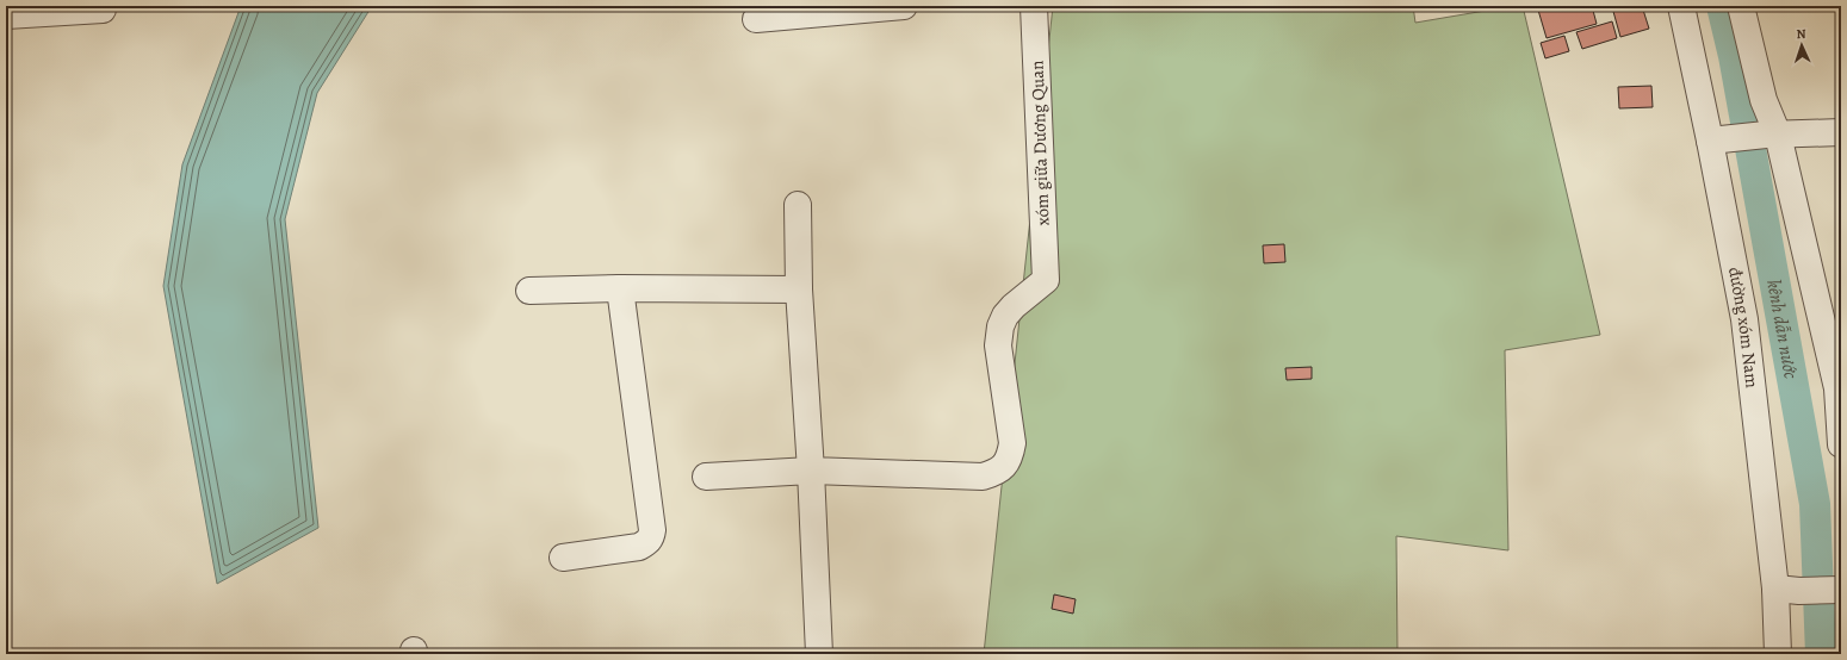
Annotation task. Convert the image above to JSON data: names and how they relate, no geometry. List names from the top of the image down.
{
  "streets": {
    "lane": ["xóm giữa Dương Quan", "đường xóm Nam"]
  },
  "water": ["kênh dẫn nước"],
  "north": "top"
}
